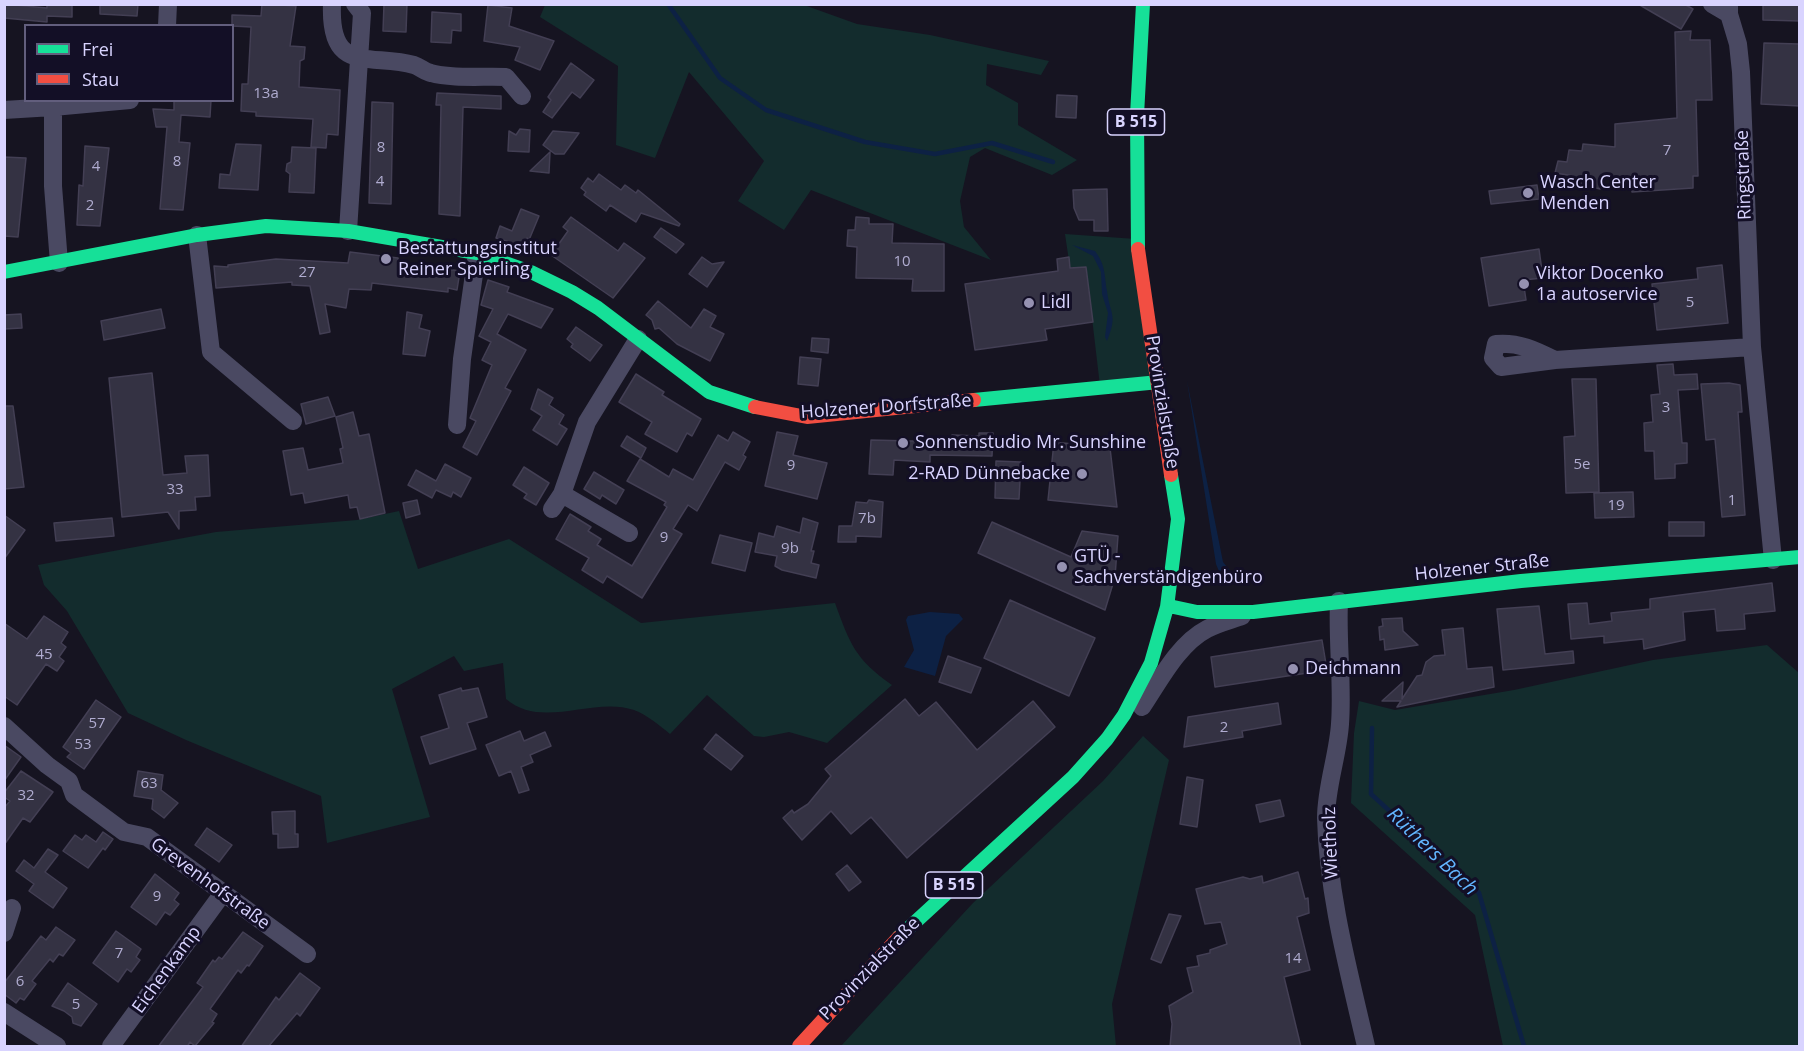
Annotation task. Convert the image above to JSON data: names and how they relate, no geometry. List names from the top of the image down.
{
  "streets": {
    "street": [
      "B 515",
      "Ringstraße",
      "Provinzialstraße",
      "Holzener Dorfstraße",
      "Holzener Straße",
      "Wietholz",
      "Grevenhofstraße",
      "Eichenkamp"
    ]
  },
  "crossings": [
    ["Ringstraße", "Holzener Straße"],
    ["Provinzialstraße", "Holzener Dorfstraße"],
    ["Provinzialstraße", "Holzener Straße"],
    ["Holzener Straße", "Wietholz"],
    ["Grevenhofstraße", "Eichenkamp"]
  ],
  "water": ["Rüthers Bach"],
  "places": [
    "Wasch Center Menden",
    "Bestattungsinstitut Reiner Spierling",
    "Viktor Docenko 1a autoservice",
    "Lidl",
    "Sonnenstudio Mr. Sunshine",
    "2-RAD Dünnebacke",
    "GTÜ - Sachverständigenbüro",
    "Deichmann"
  ],
  "house_numbers": [
    "13a",
    "8",
    "7",
    "8",
    "4",
    "4",
    "2",
    "10",
    "27",
    "5",
    "3",
    "5e",
    "9",
    "33",
    "1",
    "19",
    "7b",
    "9",
    "9b",
    "45",
    "57",
    "2",
    "53",
    "63",
    "32",
    "9",
    "7",
    "14",
    "6",
    "5"
  ],
  "legend": ["Frei", "Stau"]
}
